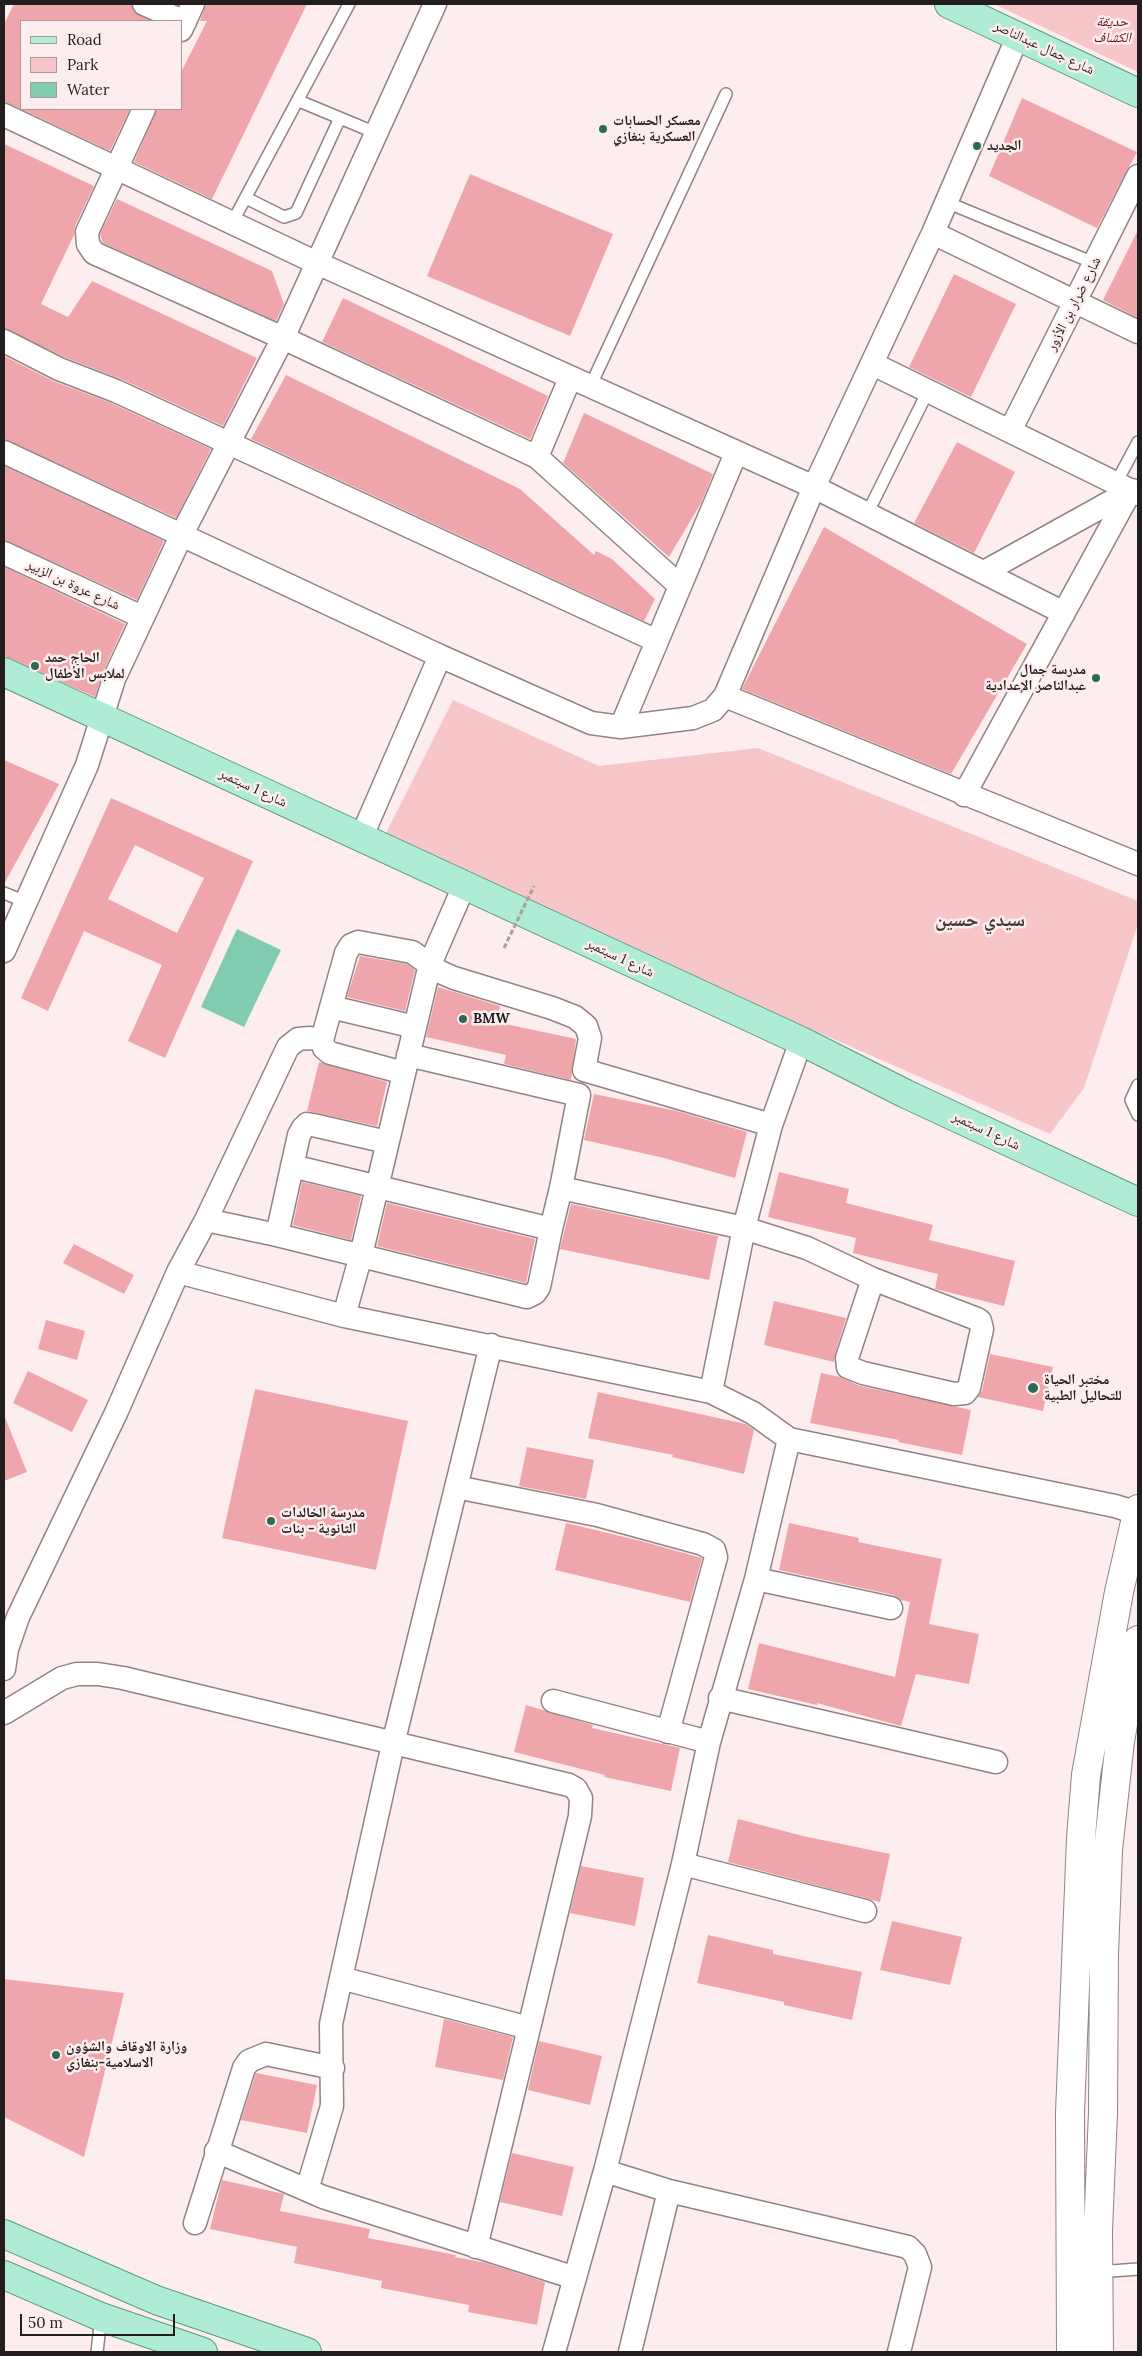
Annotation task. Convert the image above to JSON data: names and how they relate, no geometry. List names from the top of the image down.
{
  "streets": {
    "main road": ["شارع جمال عبدالناصر", "شارع 1 سبتمبر"],
    "street": ["شارع ضرار بن الأزور", "شارع عروة بن الزبير"]
  },
  "districts": ["سيدي حسين"],
  "parks": ["حديقة الكشاف"],
  "places": [
    "معسكر الحسابات العسكرية بنغازي",
    "الجديد",
    "الحاج حمد لملابس الأطفال",
    "مدرسة جمال عبدالناصر الإعدادية",
    "BMW",
    "مختبر الحياة للتحاليل الطبية",
    "مدرسة الخالدات الثانوية - بنات",
    "وزارة الاوقاف والشؤون الاسلامية-بنغازي"
  ],
  "legend": ["Road", "Park", "Water"],
  "scale_bar": "50 m"
}
